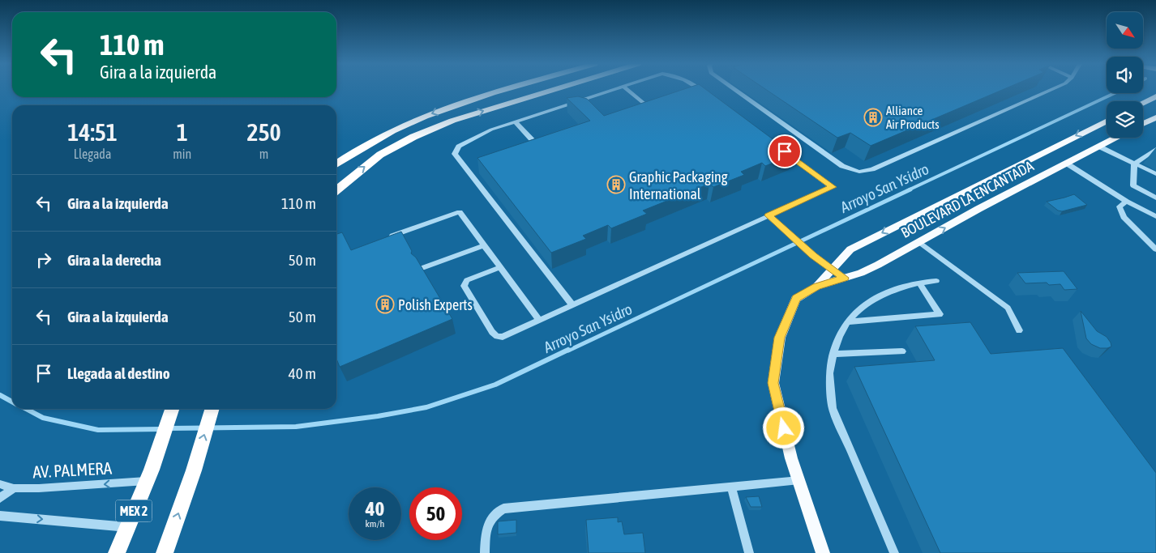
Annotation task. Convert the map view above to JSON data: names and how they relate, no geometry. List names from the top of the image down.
{
  "streets": {
    "highway": ["MEX 2"],
    "main road": ["BOULEVARD LA ENCANTADA"],
    "street": ["AV. PALMERA"]
  },
  "crossings": [
    ["AV. PALMERA", "MEX 2"]
  ],
  "water": ["Arroyo San Ysidro"],
  "places": {
    "building": ["Alliance Air Products", "Graphic Packaging International", "Polish Experts"]
  },
  "north": "bottom right",
  "page": {
    "turn": ["110 m", "Gira a la izquierda"],
    "eta": [
      "14:51",
      "Llegada",
      "1",
      "min",
      "250",
      "m"
    ],
    "list": [
      {
        "name": "Gira a la izquierda",
        "value": "110 m"
      },
      {
        "name": "Gira a la derecha",
        "value": "50 m"
      },
      {
        "name": "Gira a la izquierda",
        "value": "50 m"
      },
      {
        "name": "Llegada al destino",
        "value": "40 m"
      }
    ],
    "speed": "40 km/h",
    "limit": "50"
  }
}
